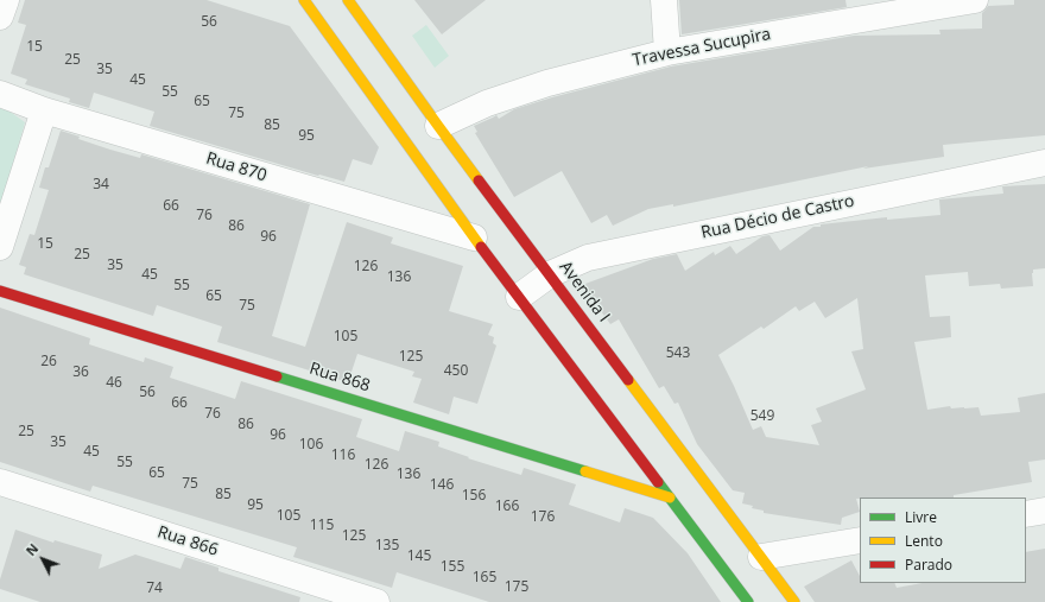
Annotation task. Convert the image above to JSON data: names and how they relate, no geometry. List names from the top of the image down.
{
  "streets": {
    "street": [
      "Travessa Sucupira",
      "Rua 870",
      "Rua Décio de Castro",
      "Avenida I",
      "Rua 868",
      "Rua 866"
    ]
  },
  "crossings": [
    ["Travessa Sucupira", "Avenida I"],
    ["Rua Décio de Castro", "Avenida I"]
  ],
  "house_numbers": [
    "56",
    "15",
    "25",
    "35",
    "45",
    "55",
    "65",
    "75",
    "85",
    "95",
    "34",
    "66",
    "76",
    "86",
    "96",
    "15",
    "25",
    "35",
    "126",
    "45",
    "136",
    "55",
    "65",
    "75",
    "105",
    "543",
    "125",
    "26",
    "450",
    "36",
    "46",
    "56",
    "66",
    "76",
    "549",
    "86",
    "25",
    "96",
    "35",
    "106",
    "45",
    "116",
    "55",
    "126",
    "65",
    "136",
    "75",
    "146",
    "85",
    "156",
    "95",
    "166",
    "105",
    "176",
    "115",
    "125",
    "135",
    "145",
    "155",
    "165",
    "175",
    "74"
  ],
  "legend": ["Livre", "Lento", "Parado"],
  "north": "top left"
}
